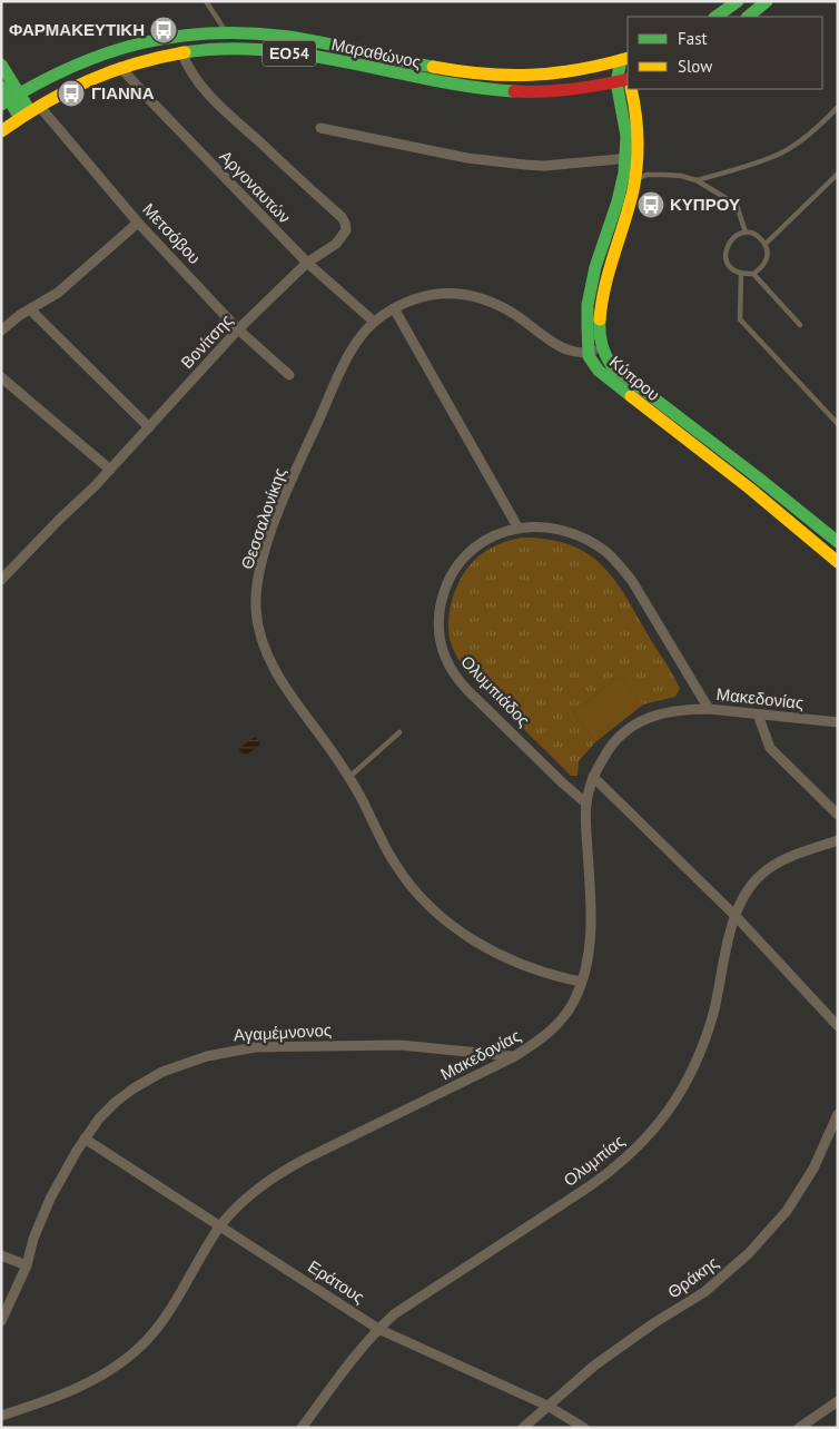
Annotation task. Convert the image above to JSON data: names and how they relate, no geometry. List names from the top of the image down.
{
  "streets": {
    "main road": ["ΕΟ54", "Μαραθώνος", "Κύπρου"],
    "street": [
      "Αργοναυτών",
      "Μετσόβου",
      "Βονίτσης",
      "Θεσσαλονίκης",
      "Ολυμπιάδος",
      "Μακεδονίας",
      "Αγαμέμνονος",
      "Ολυμπίας",
      "Θράκης",
      "Εράτους"
    ]
  },
  "crossings": [
    ["Μαραθώνος", "Αργοναυτών"],
    ["Μαραθώνος", "Μετσόβου"],
    ["Μαραθώνος", "Βονίτσης"],
    ["Μαραθώνος", "Κύπρου"],
    ["Αργοναυτών", "Βονίτσης"],
    ["Αργοναυτών", "Θεσσαλονίκης"],
    ["Μετσόβου", "Βονίτσης"],
    ["Κύπρου", "Θεσσαλονίκης"],
    ["Θεσσαλονίκης", "Μακεδονίας"],
    ["Ολυμπιάδος", "Μακεδονίας"],
    ["Μακεδονίας", "Αγαμέμνονος"],
    ["Μακεδονίας", "Εράτους"],
    ["Αγαμέμνονος", "Εράτους"],
    ["Ολυμπίας", "Εράτους"],
    ["Θράκης", "Εράτους"]
  ],
  "places": {
    "bus stop": ["ΦΑΡΜΑΚΕΥΤΙΚΗ", "ΓΙΑΝΝΑ", "ΚΥΠΡΟΥ"]
  },
  "legend": ["Fast", "Slow"]
}
